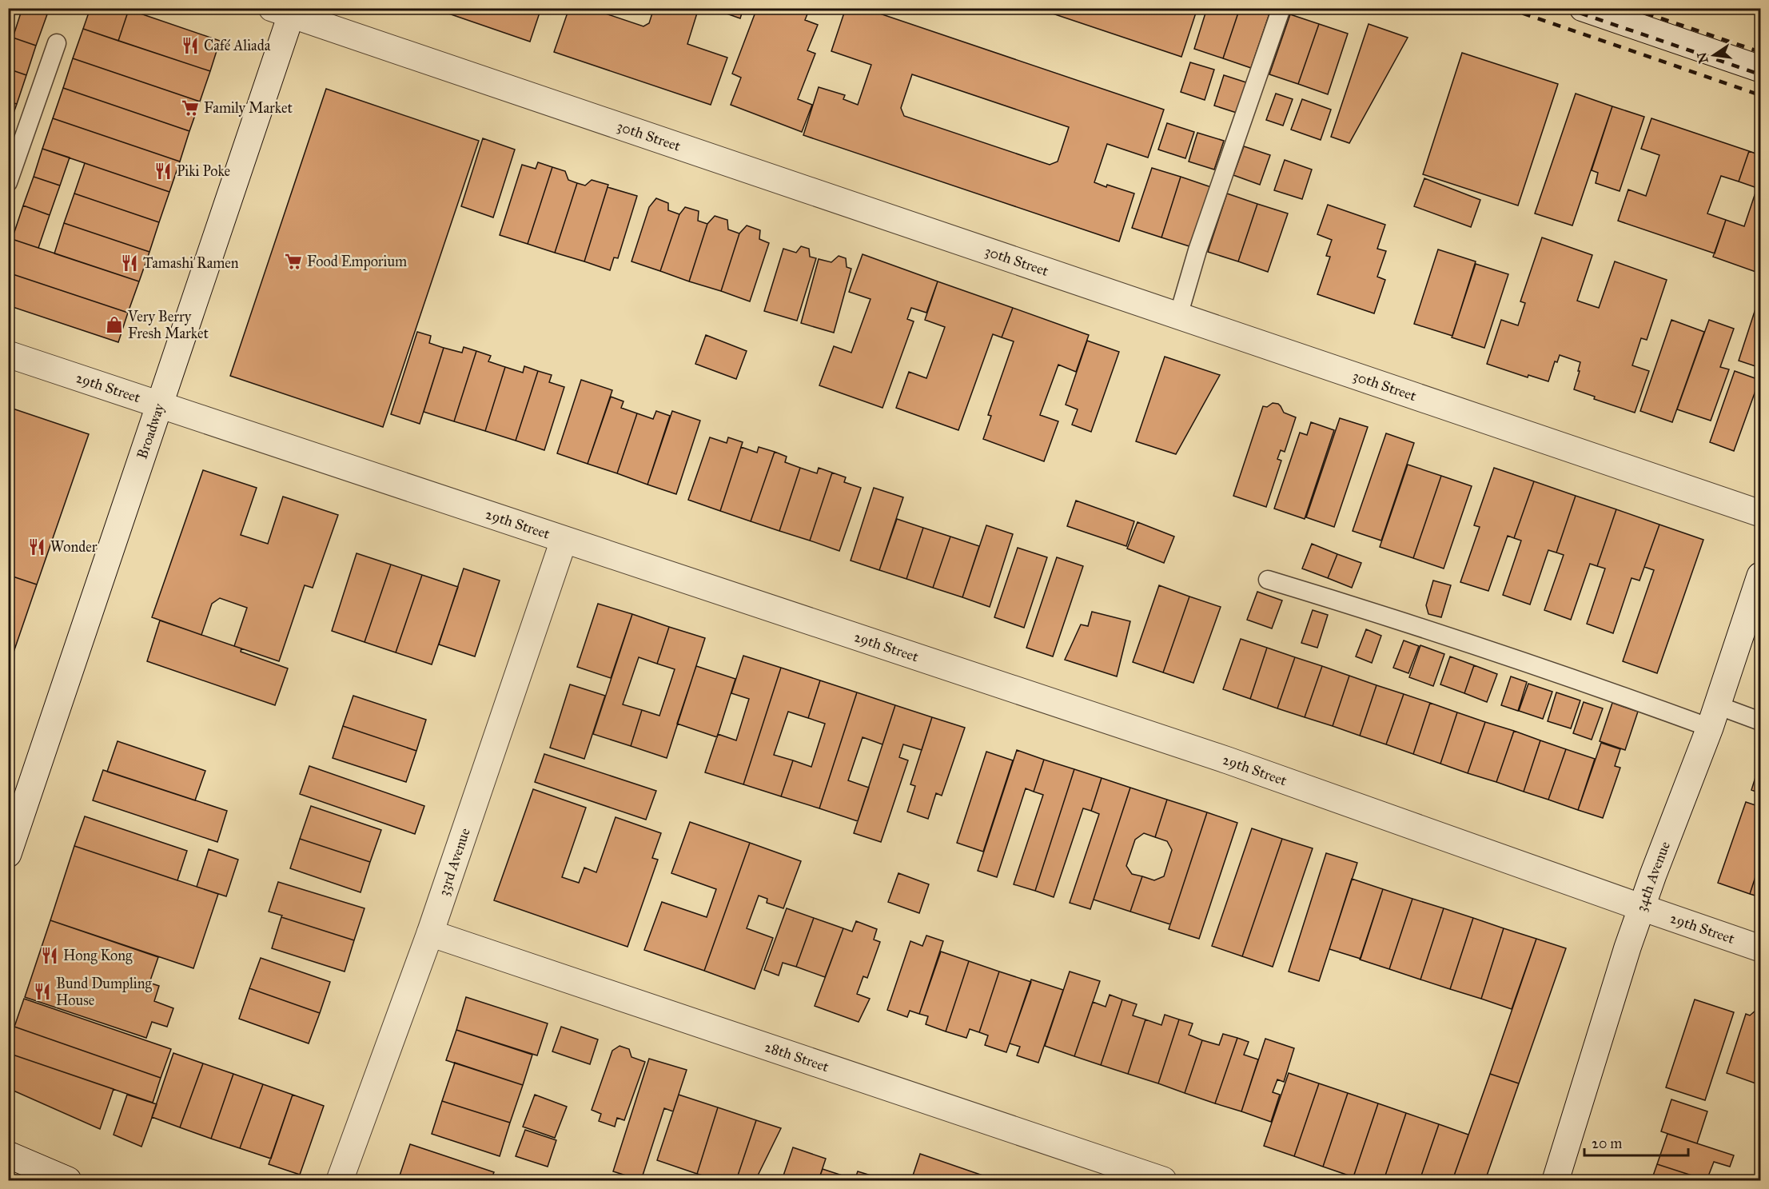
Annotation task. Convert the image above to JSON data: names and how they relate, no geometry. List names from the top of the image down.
{
  "streets": {
    "street": [
      "30th Street",
      "29th Street",
      "Broadway",
      "33rd Avenue",
      "34th Avenue",
      "28th Street"
    ]
  },
  "crossings": [
    ["30th Street", "Broadway"],
    ["29th Street", "Broadway"],
    ["29th Street", "33rd Avenue"],
    ["29th Street", "34th Avenue"],
    ["33rd Avenue", "28th Street"]
  ],
  "places": {
    "restaurant": [
      "Café Aliada",
      "Piki Poke",
      "Tamashi Ramen",
      "Wonder",
      "Hong Kong",
      "Bund Dumpling House"
    ],
    "supermarket": ["Family Market", "Food Emporium"],
    "shop": ["Very Berry Fresh Market"]
  },
  "scale_bar": "20 m",
  "north": "left"
}
